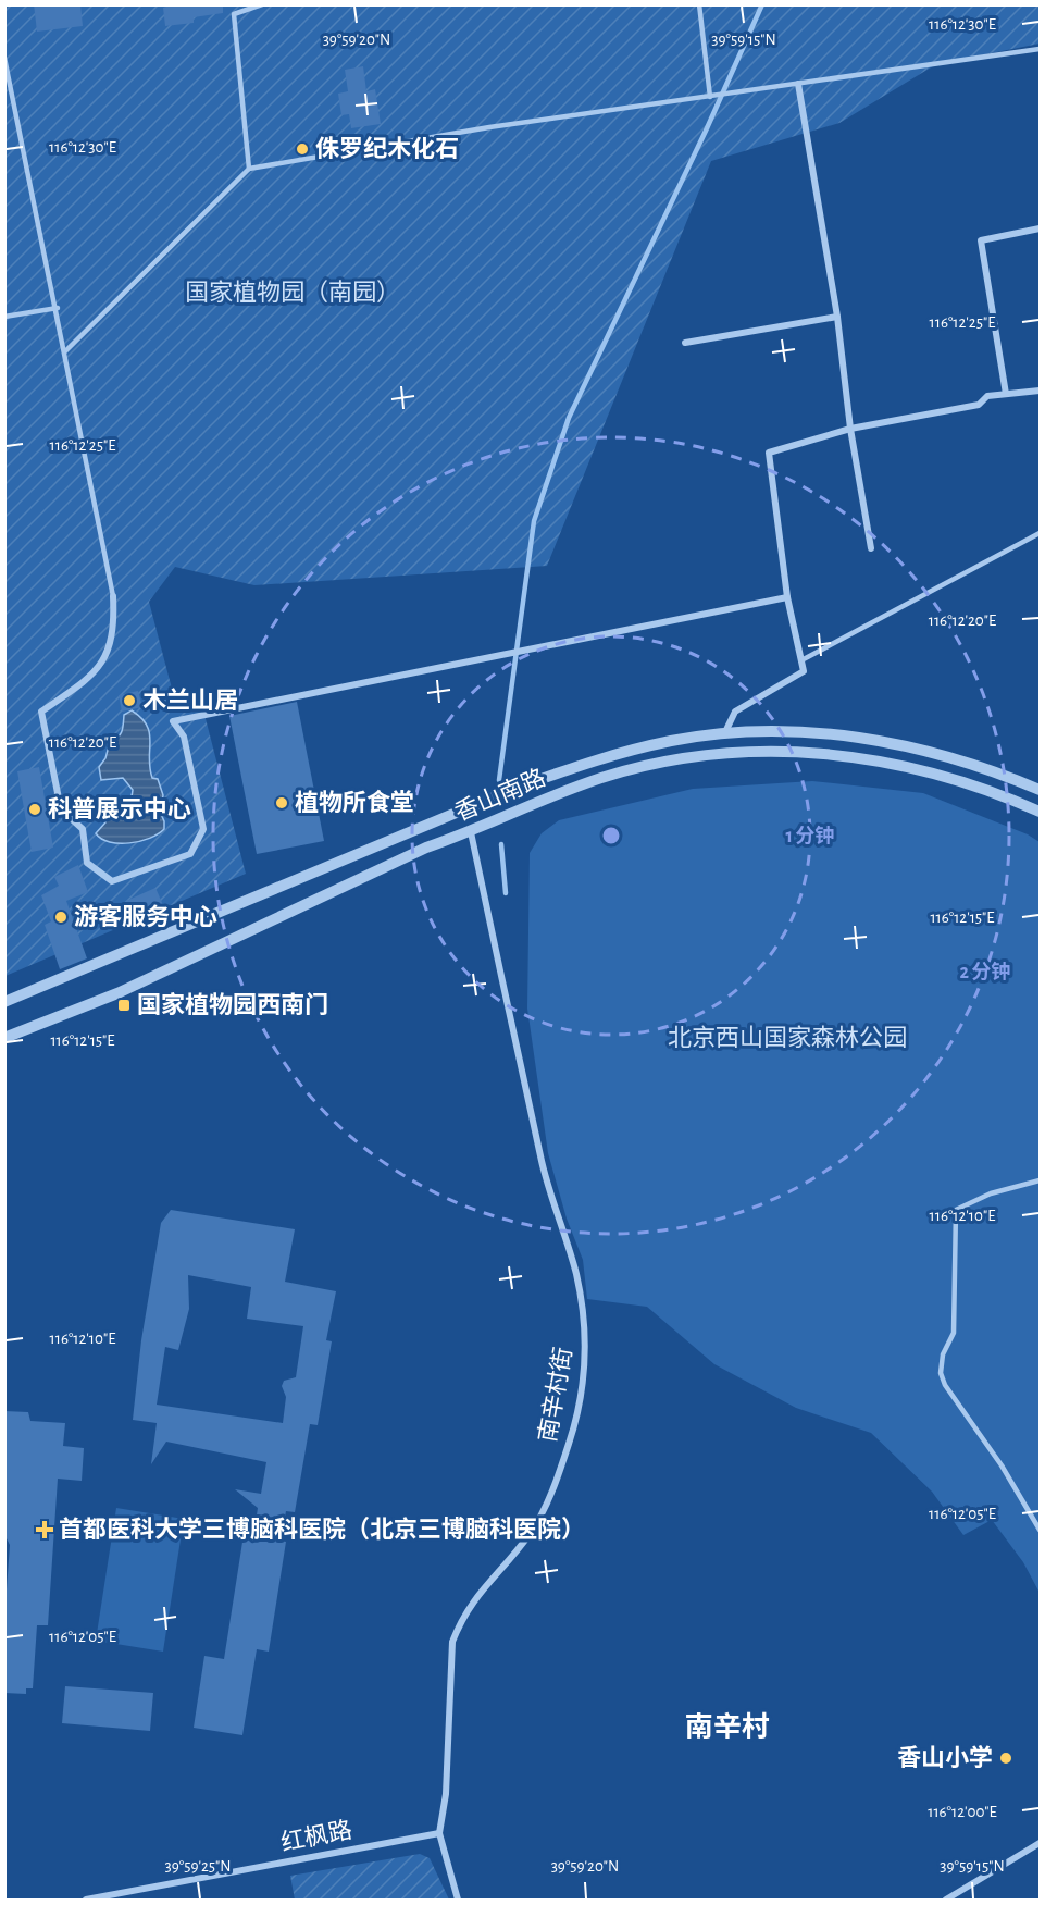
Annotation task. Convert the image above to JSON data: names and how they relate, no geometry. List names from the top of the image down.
{
  "streets": {
    "street": ["香山南路", "南辛村街", "红枫路"]
  },
  "crossings": [
    ["香山南路", "南辛村街"],
    ["南辛村街", "红枫路"]
  ],
  "districts": ["南辛村"],
  "parks": ["国家植物园（南园）", "北京西山国家森林公园"],
  "places": {
    "other": [
      "侏罗纪木化石",
      "木兰山居",
      "植物所食堂",
      "科普展示中心",
      "游客服务中心",
      "香山小学"
    ],
    "transit": ["国家植物园西南门"],
    "health": ["首都医科大学三博脑科医院（北京三博脑科医院）"]
  },
  "coordinates": [
    "116°12'30\"E",
    "39°59'20\"N",
    "39°59'15\"N",
    "116°12'25\"E",
    "116°12'20\"E",
    "116°12'15\"E",
    "116°12'10\"E",
    "116°12'05\"E",
    "116°12'00\"E",
    "39°59'25\"N"
  ],
  "rings": ["1 分钟", "2 分钟"]
}
